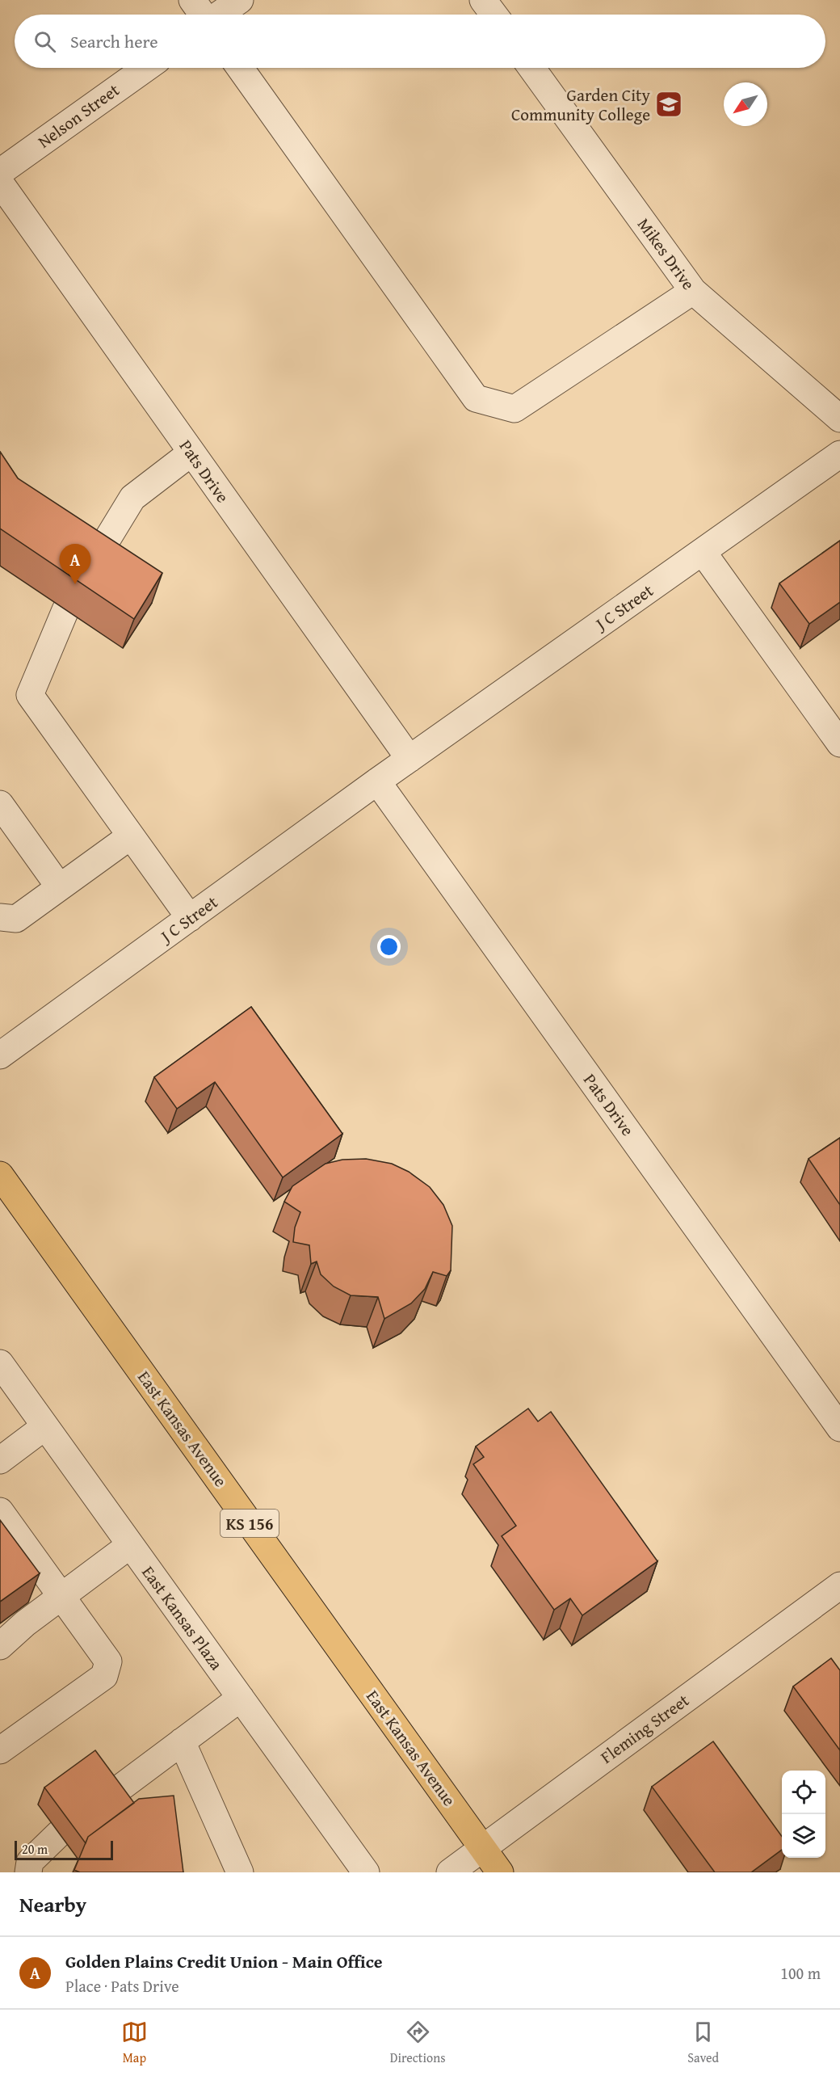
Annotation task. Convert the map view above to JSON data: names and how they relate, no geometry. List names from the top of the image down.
{
  "streets": {
    "main road": ["East Kansas Avenue", "KS 156"],
    "street": [
      "Nelson Street",
      "Mikes Drive",
      "Pats Drive",
      "J C Street",
      "East Kansas Plaza",
      "Fleming Street"
    ]
  },
  "crossings": [
    ["Pats Drive", "J C Street"],
    ["East Kansas Avenue", "Fleming Street"]
  ],
  "places": {
    "school or university": ["Garden City Community College"]
  },
  "scale_bar": "20 m",
  "north": "bottom left",
  "page": {
    "search": "Search here",
    "pins": "A",
    "scale": "20 m",
    "heading": "Nearby",
    "list": [
      {
        "mark": "A",
        "name": "Golden Plains Credit Union - Main Office",
        "note": "Place · Pats Drive",
        "value": "100 m"
      }
    ],
    "nav": ["Map", "Directions", "Saved"]
  }
}
